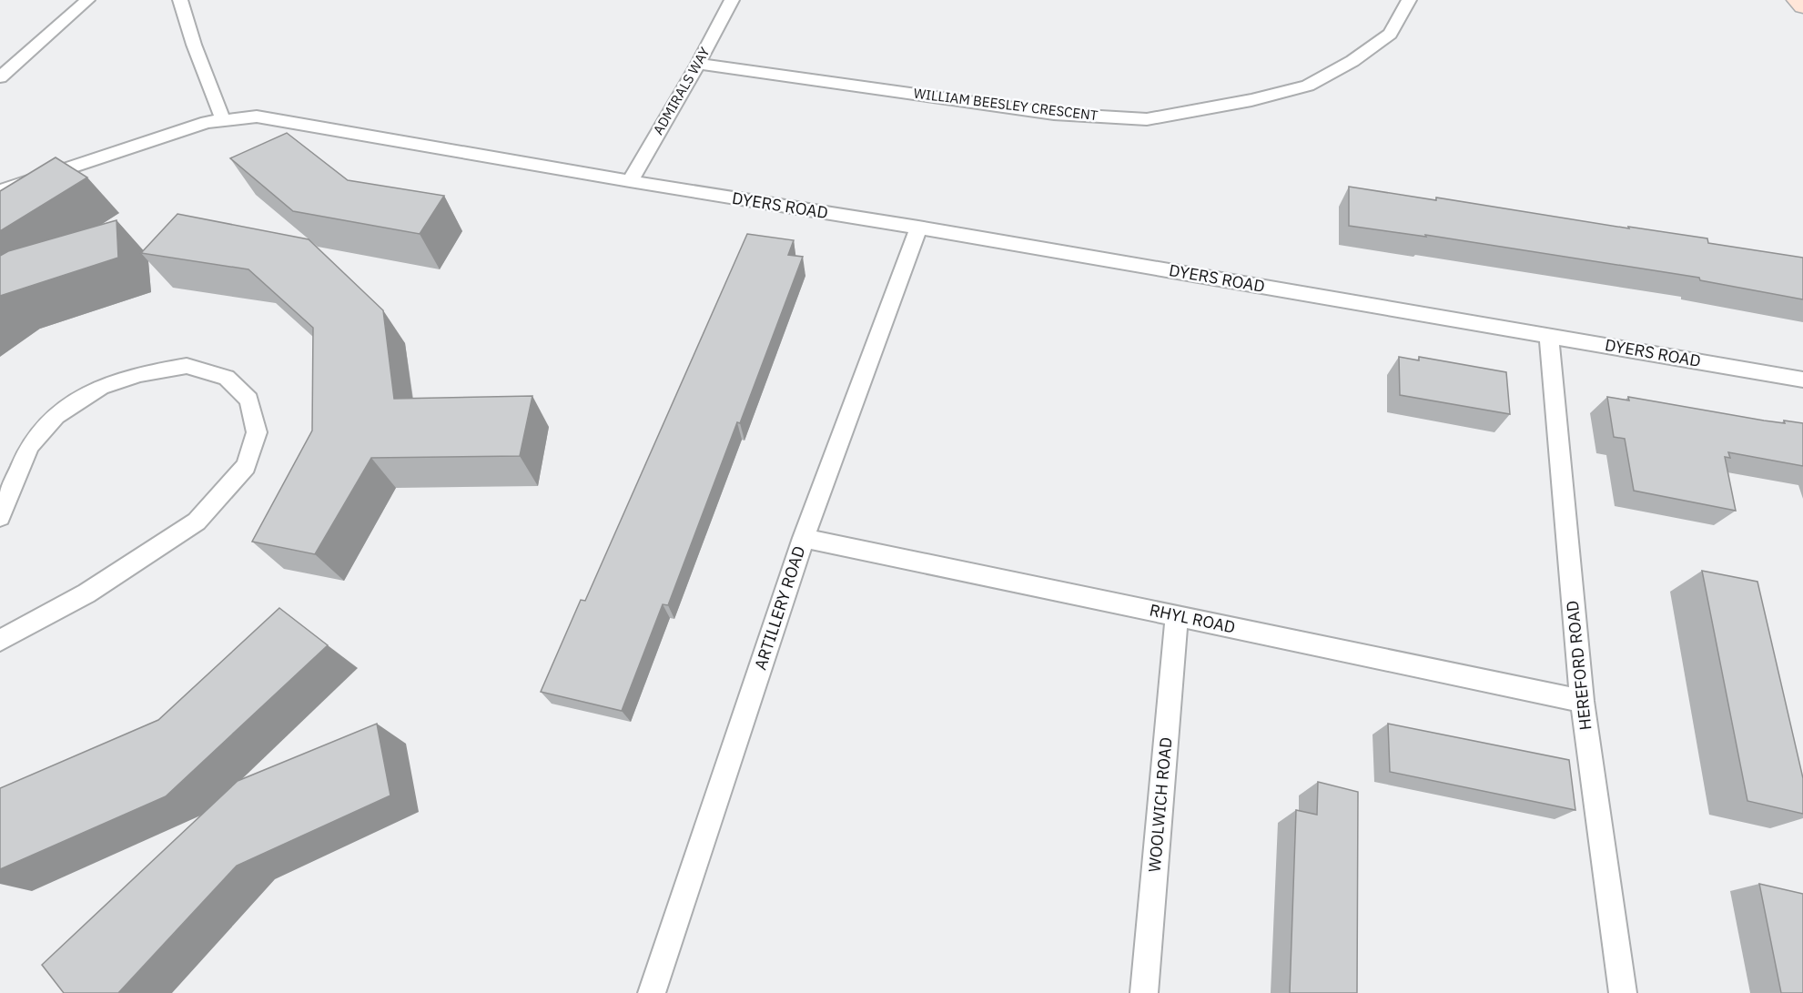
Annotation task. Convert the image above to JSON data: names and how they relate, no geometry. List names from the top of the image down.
{
  "streets": {
    "lane": [
      "ADMIRALS WAY",
      "WILLIAM BEESLEY CRESCENT",
      "DYERS ROAD",
      "ARTILLERY ROAD",
      "RHYL ROAD",
      "HEREFORD ROAD",
      "WOOLWICH ROAD"
    ]
  },
  "crossings": [
    ["ADMIRALS WAY", "WILLIAM BEESLEY CRESCENT"],
    ["ADMIRALS WAY", "DYERS ROAD"],
    ["DYERS ROAD", "ARTILLERY ROAD"],
    ["DYERS ROAD", "HEREFORD ROAD"],
    ["ARTILLERY ROAD", "RHYL ROAD"],
    ["RHYL ROAD", "HEREFORD ROAD"],
    ["RHYL ROAD", "WOOLWICH ROAD"]
  ]
}
